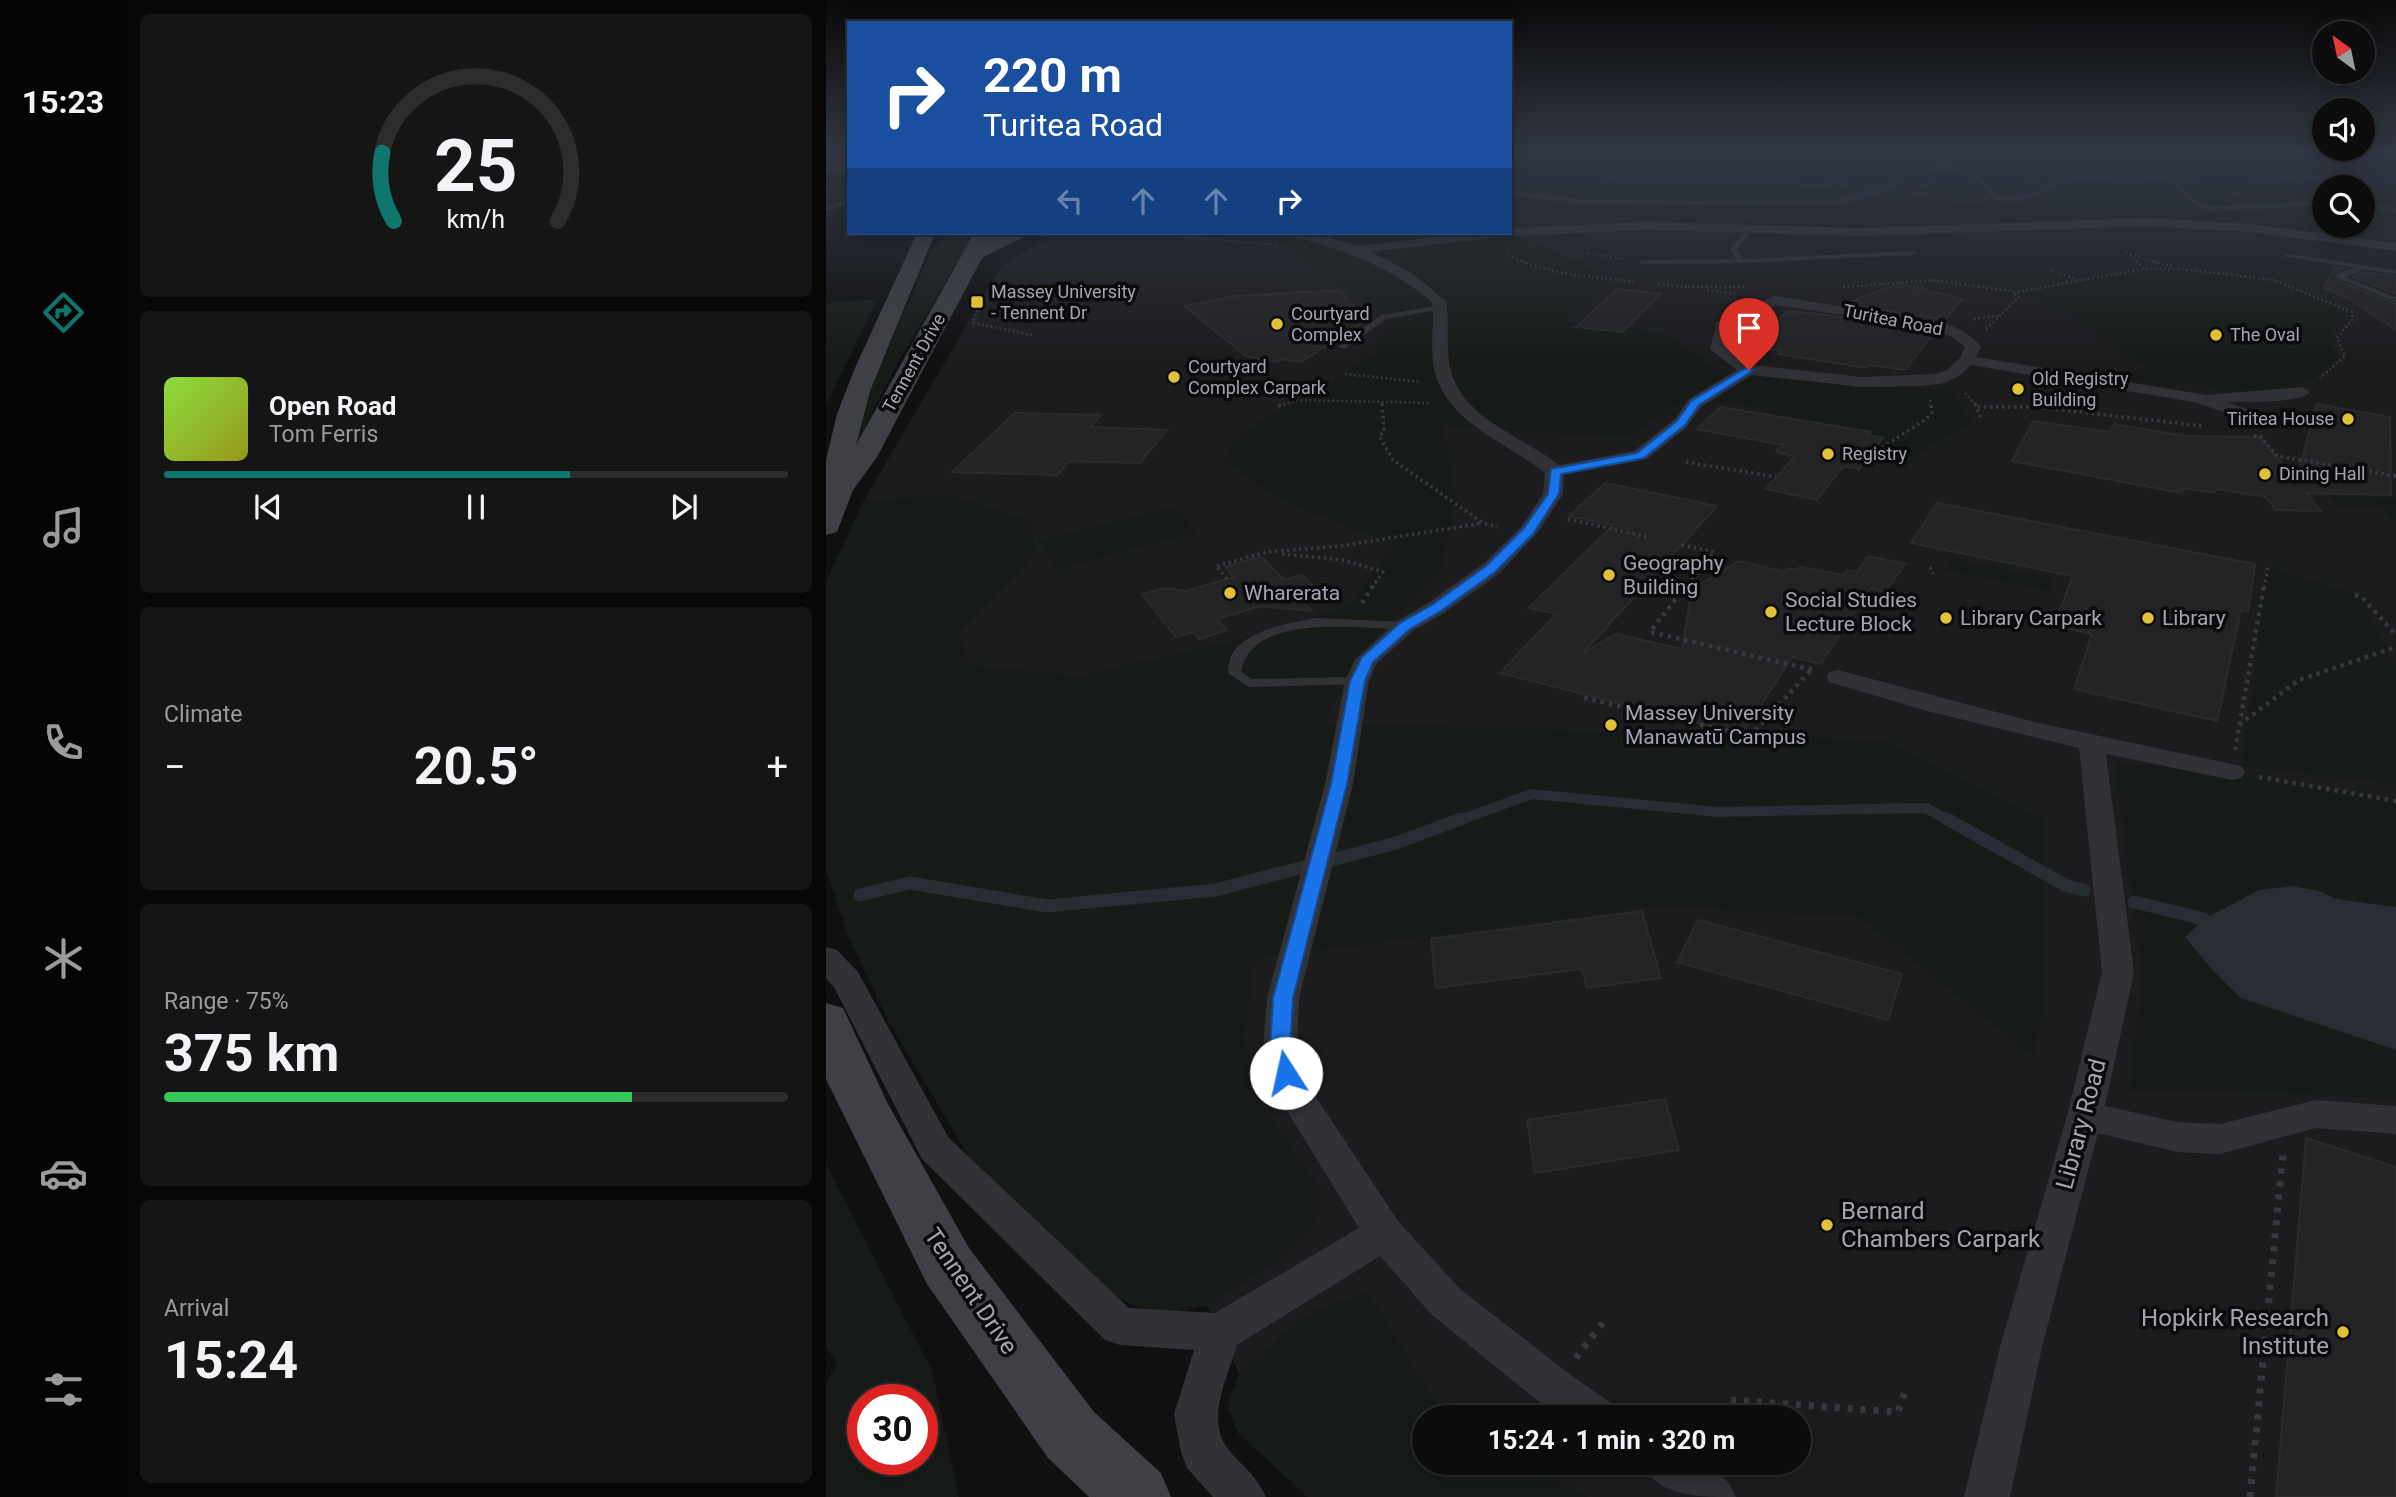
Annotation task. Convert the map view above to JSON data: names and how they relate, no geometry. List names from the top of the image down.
{
  "streets": {
    "main road": ["Tennent Drive"],
    "street": ["Turitea Road", "Library Road"]
  },
  "places": {
    "transit": ["Massey University - Tennent Dr"],
    "other": [
      "Courtyard Complex",
      "The Oval",
      "Courtyard Complex Carpark",
      "Old Registry Building",
      "Tiritea House",
      "Registry",
      "Dining Hall",
      "Geography Building",
      "Wharerata",
      "Social Studies Lecture Block",
      "Library Carpark",
      "Library",
      "Massey University Manawatū Campus",
      "Bernard Chambers Carpark",
      "Hopkirk Research Institute"
    ]
  },
  "north": "top left",
  "page": {
    "tabs": "15:23",
    "turn": ["220 m", "Turitea Road"],
    "song": ["Open Road", "Tom Ferris"],
    "tile": [
      "Climate",
      ["Range · 75%", "375 km"],
      ["Arrival", "15:24"]
    ],
    "heat": ["−", "20.5°", "+"],
    "limit": "30",
    "trip": "15:24 · 1 min · 320 m",
    "gauge": ["25", "km/h"]
  }
}
